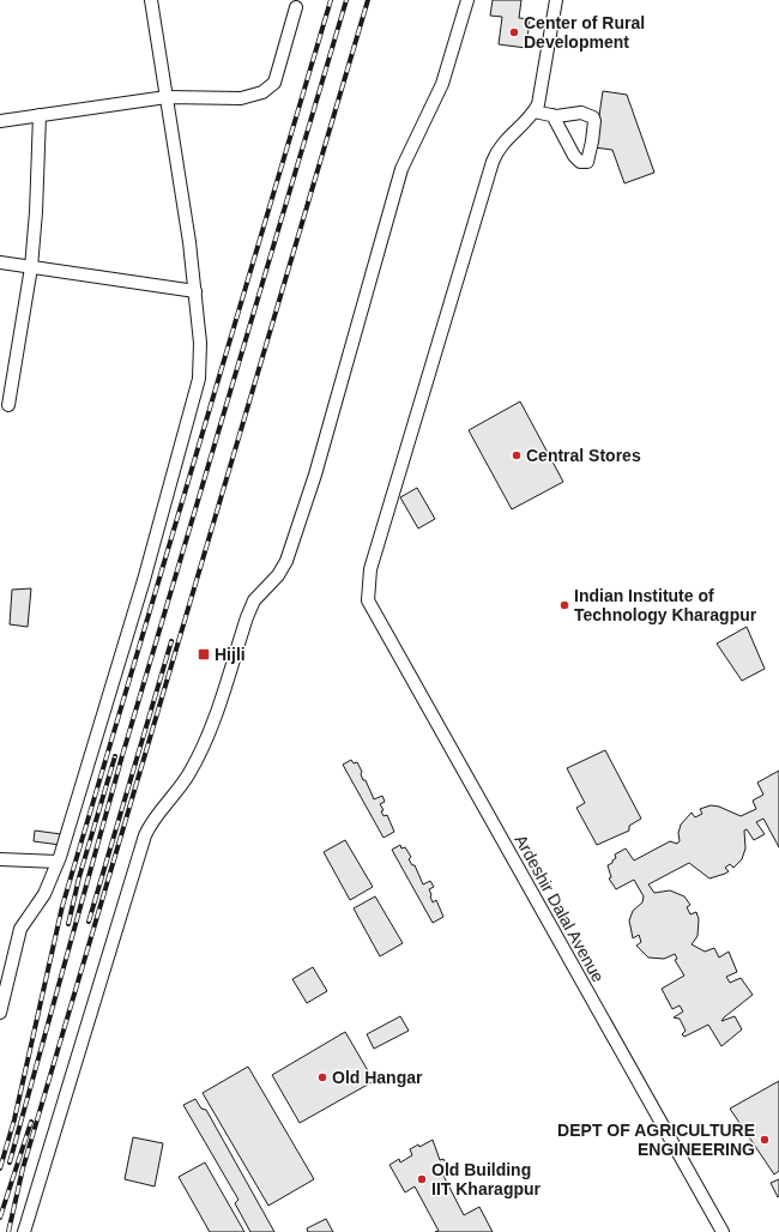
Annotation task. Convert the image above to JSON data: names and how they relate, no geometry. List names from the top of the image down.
{
  "streets": {
    "street": ["Ardeshir Dalal Avenue"]
  },
  "places": {
    "other": [
      "Center of Rural Development",
      "Central Stores",
      "Indian Institute of Technology Kharagpur",
      "Old Hangar",
      "DEPT OF AGRICULTURE ENGINEERING",
      "Old Building IIT Kharagpur"
    ],
    "transit": ["Hijli"]
  }
}
